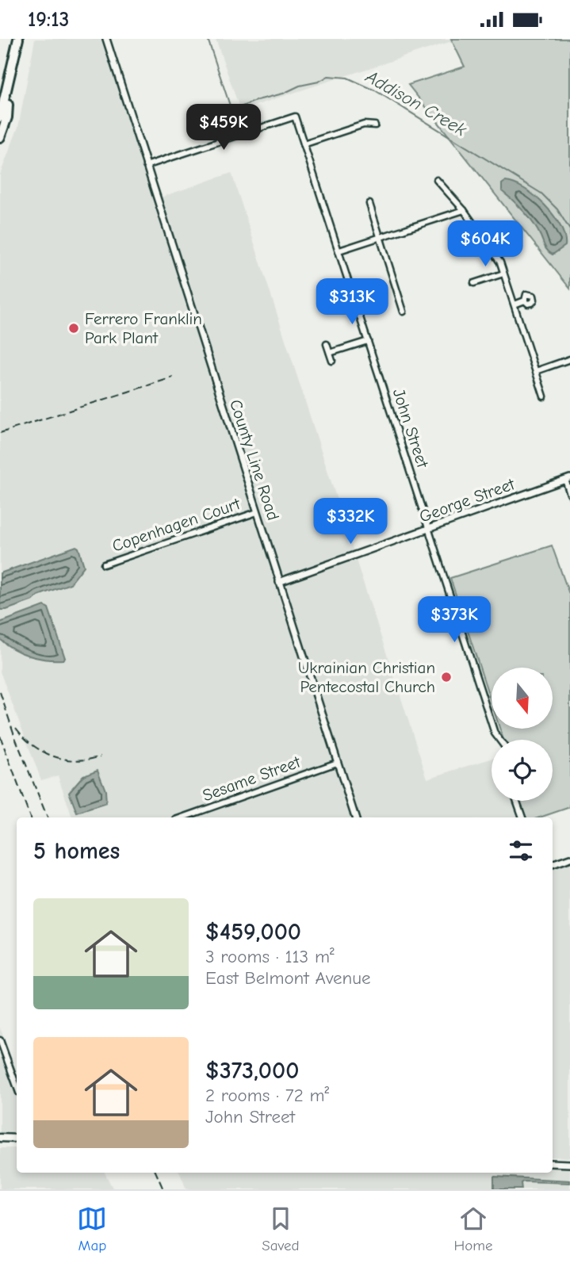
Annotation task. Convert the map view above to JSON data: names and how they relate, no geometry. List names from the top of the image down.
{
  "streets": {
    "street": [
      "John Street",
      "County Line Road",
      "George Street",
      "Copenhagen Court",
      "Sesame Street"
    ]
  },
  "crossings": [
    ["John Street", "County Line Road"],
    ["John Street", "George Street"],
    ["County Line Road", "George Street"],
    ["County Line Road", "Copenhagen Court"],
    ["County Line Road", "Sesame Street"]
  ],
  "water": ["Addison Creek"],
  "places": ["Ferrero Franklin Park Plant", "Ukrainian Christian Pentecostal Church"],
  "north": "bottom",
  "page": {
    "status": "19:13",
    "price": [
      "$459K",
      "$604K",
      "$313K",
      "$332K",
      "$373K"
    ],
    "heading": "5 homes",
    "list": [
      {
        "name": "$459,000",
        "note": "3 rooms · 113 m² · East Belmont Avenue"
      },
      {
        "name": "$373,000",
        "note": "2 rooms · 72 m² · John Street"
      }
    ],
    "tabs": ["Map", "Saved", "Home"]
  }
}
